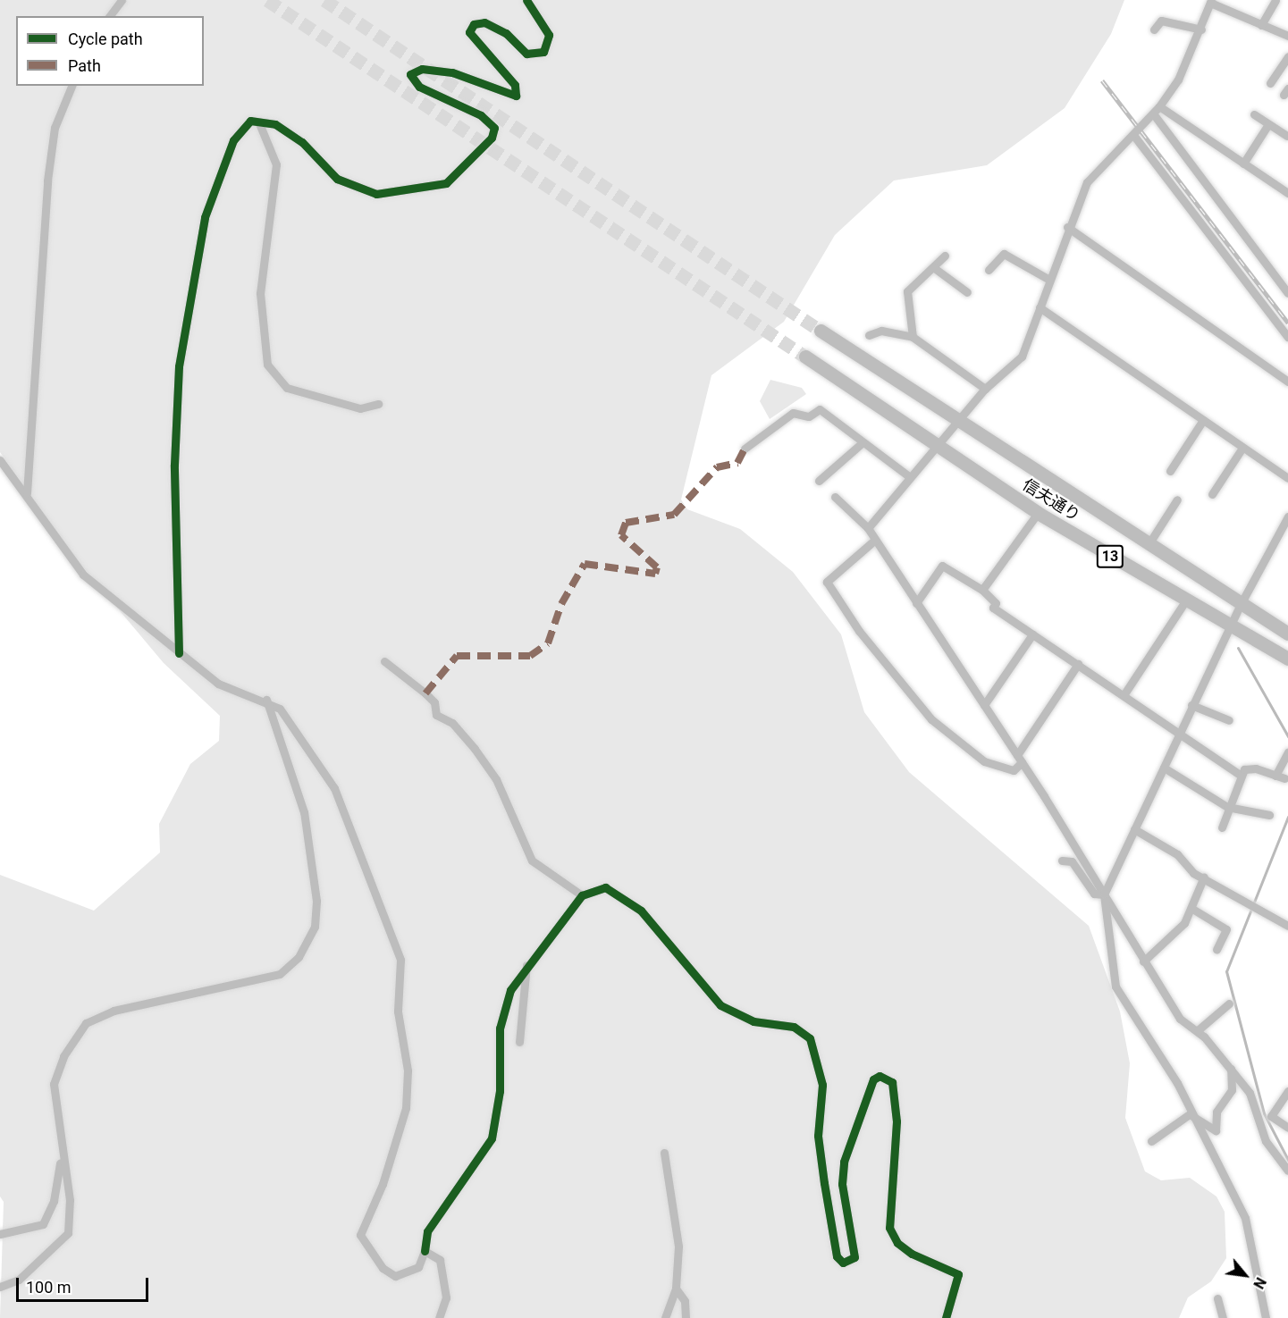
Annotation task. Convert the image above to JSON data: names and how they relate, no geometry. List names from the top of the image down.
{
  "streets": {
    "highway": ["信夫通り", "13"]
  },
  "legend": ["Cycle path", "Path"],
  "scale_bar": "100 m",
  "north": "bottom right"
}
